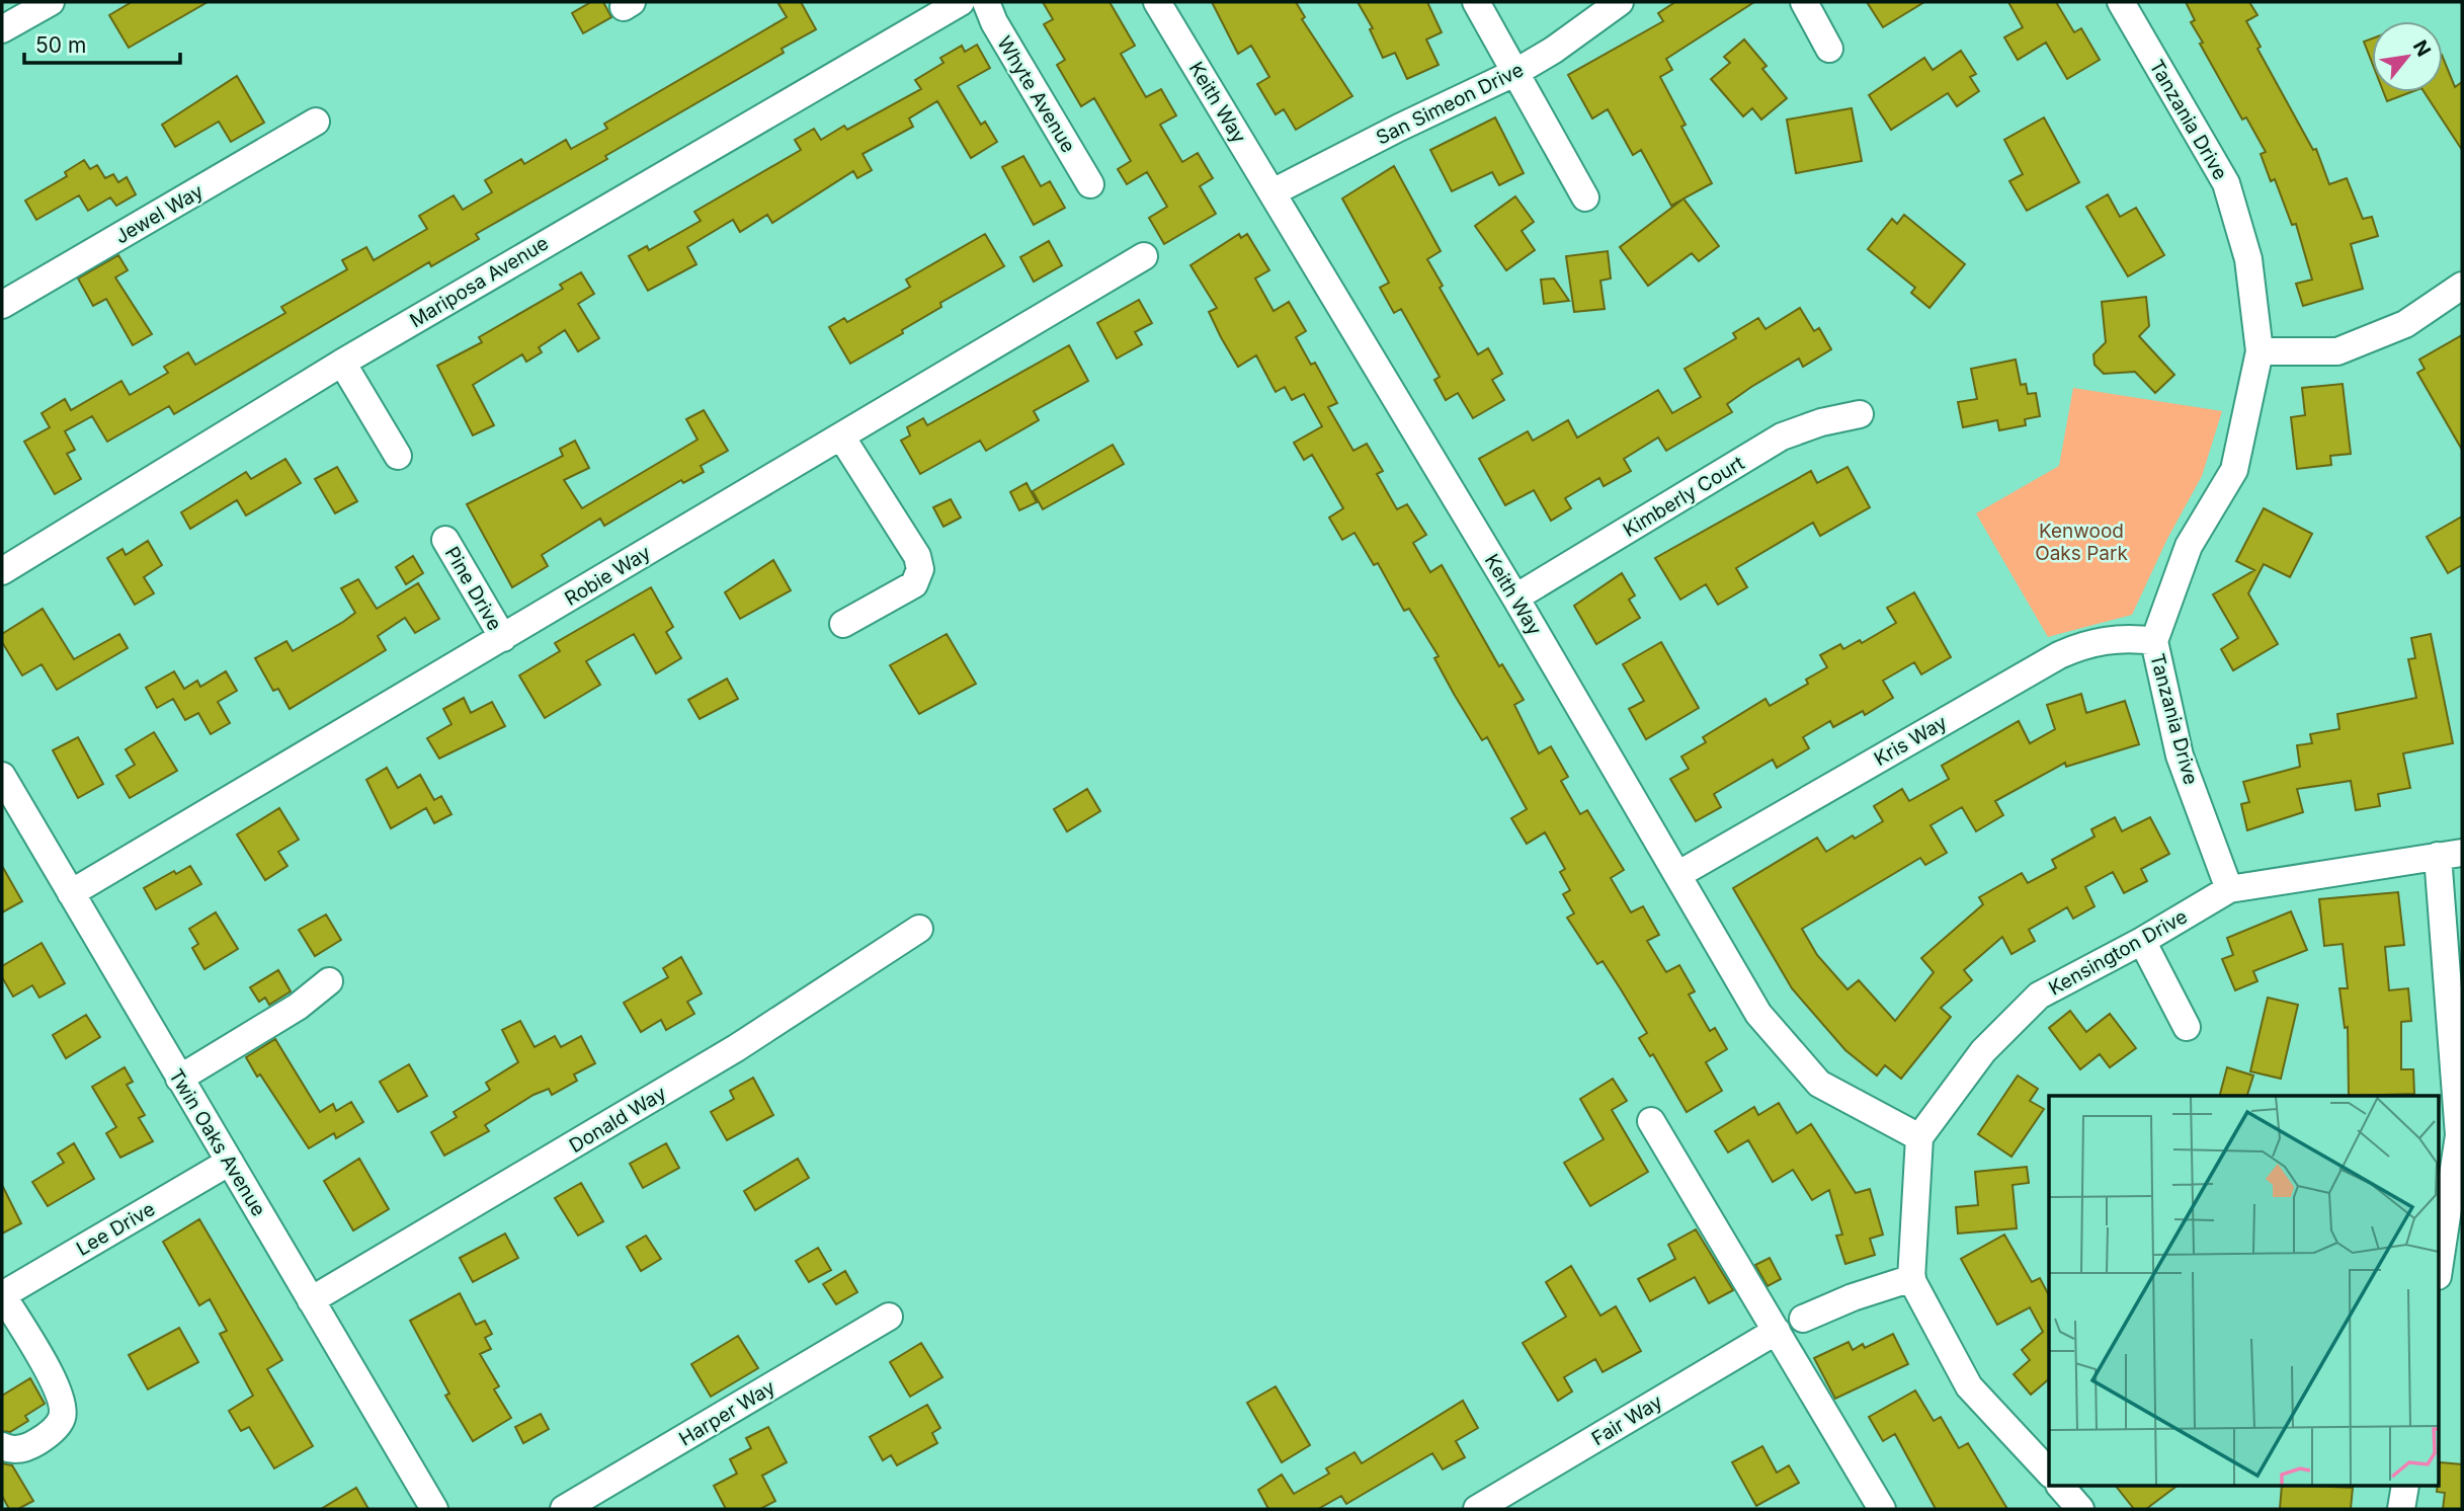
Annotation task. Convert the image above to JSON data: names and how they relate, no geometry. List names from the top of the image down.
{
  "streets": {
    "street": [
      "Whyte Avenue",
      "Keith Way",
      "San Simeon Drive",
      "Tanzania Drive",
      "Jewel Way",
      "Mariposa Avenue",
      "Kimberly Court",
      "Robie Way",
      "Pine Drive",
      "Kris Way",
      "Kensington Drive",
      "Donald Way",
      "Twin Oaks Avenue",
      "Lee Drive",
      "Harper Way",
      "Fair Way"
    ]
  },
  "crossings": [
    ["Keith Way", "San Simeon Drive"],
    ["Keith Way", "Kimberly Court"],
    ["Keith Way", "Kris Way"],
    ["Keith Way", "Kensington Drive"],
    ["Tanzania Drive", "Kris Way"],
    ["Tanzania Drive", "Kensington Drive"],
    ["Robie Way", "Pine Drive"],
    ["Robie Way", "Twin Oaks Avenue"],
    ["Donald Way", "Twin Oaks Avenue"],
    ["Twin Oaks Avenue", "Lee Drive"]
  ],
  "parks": ["Kenwood Oaks Park"],
  "scale_bar": "50 m",
  "north": "top right"
}
